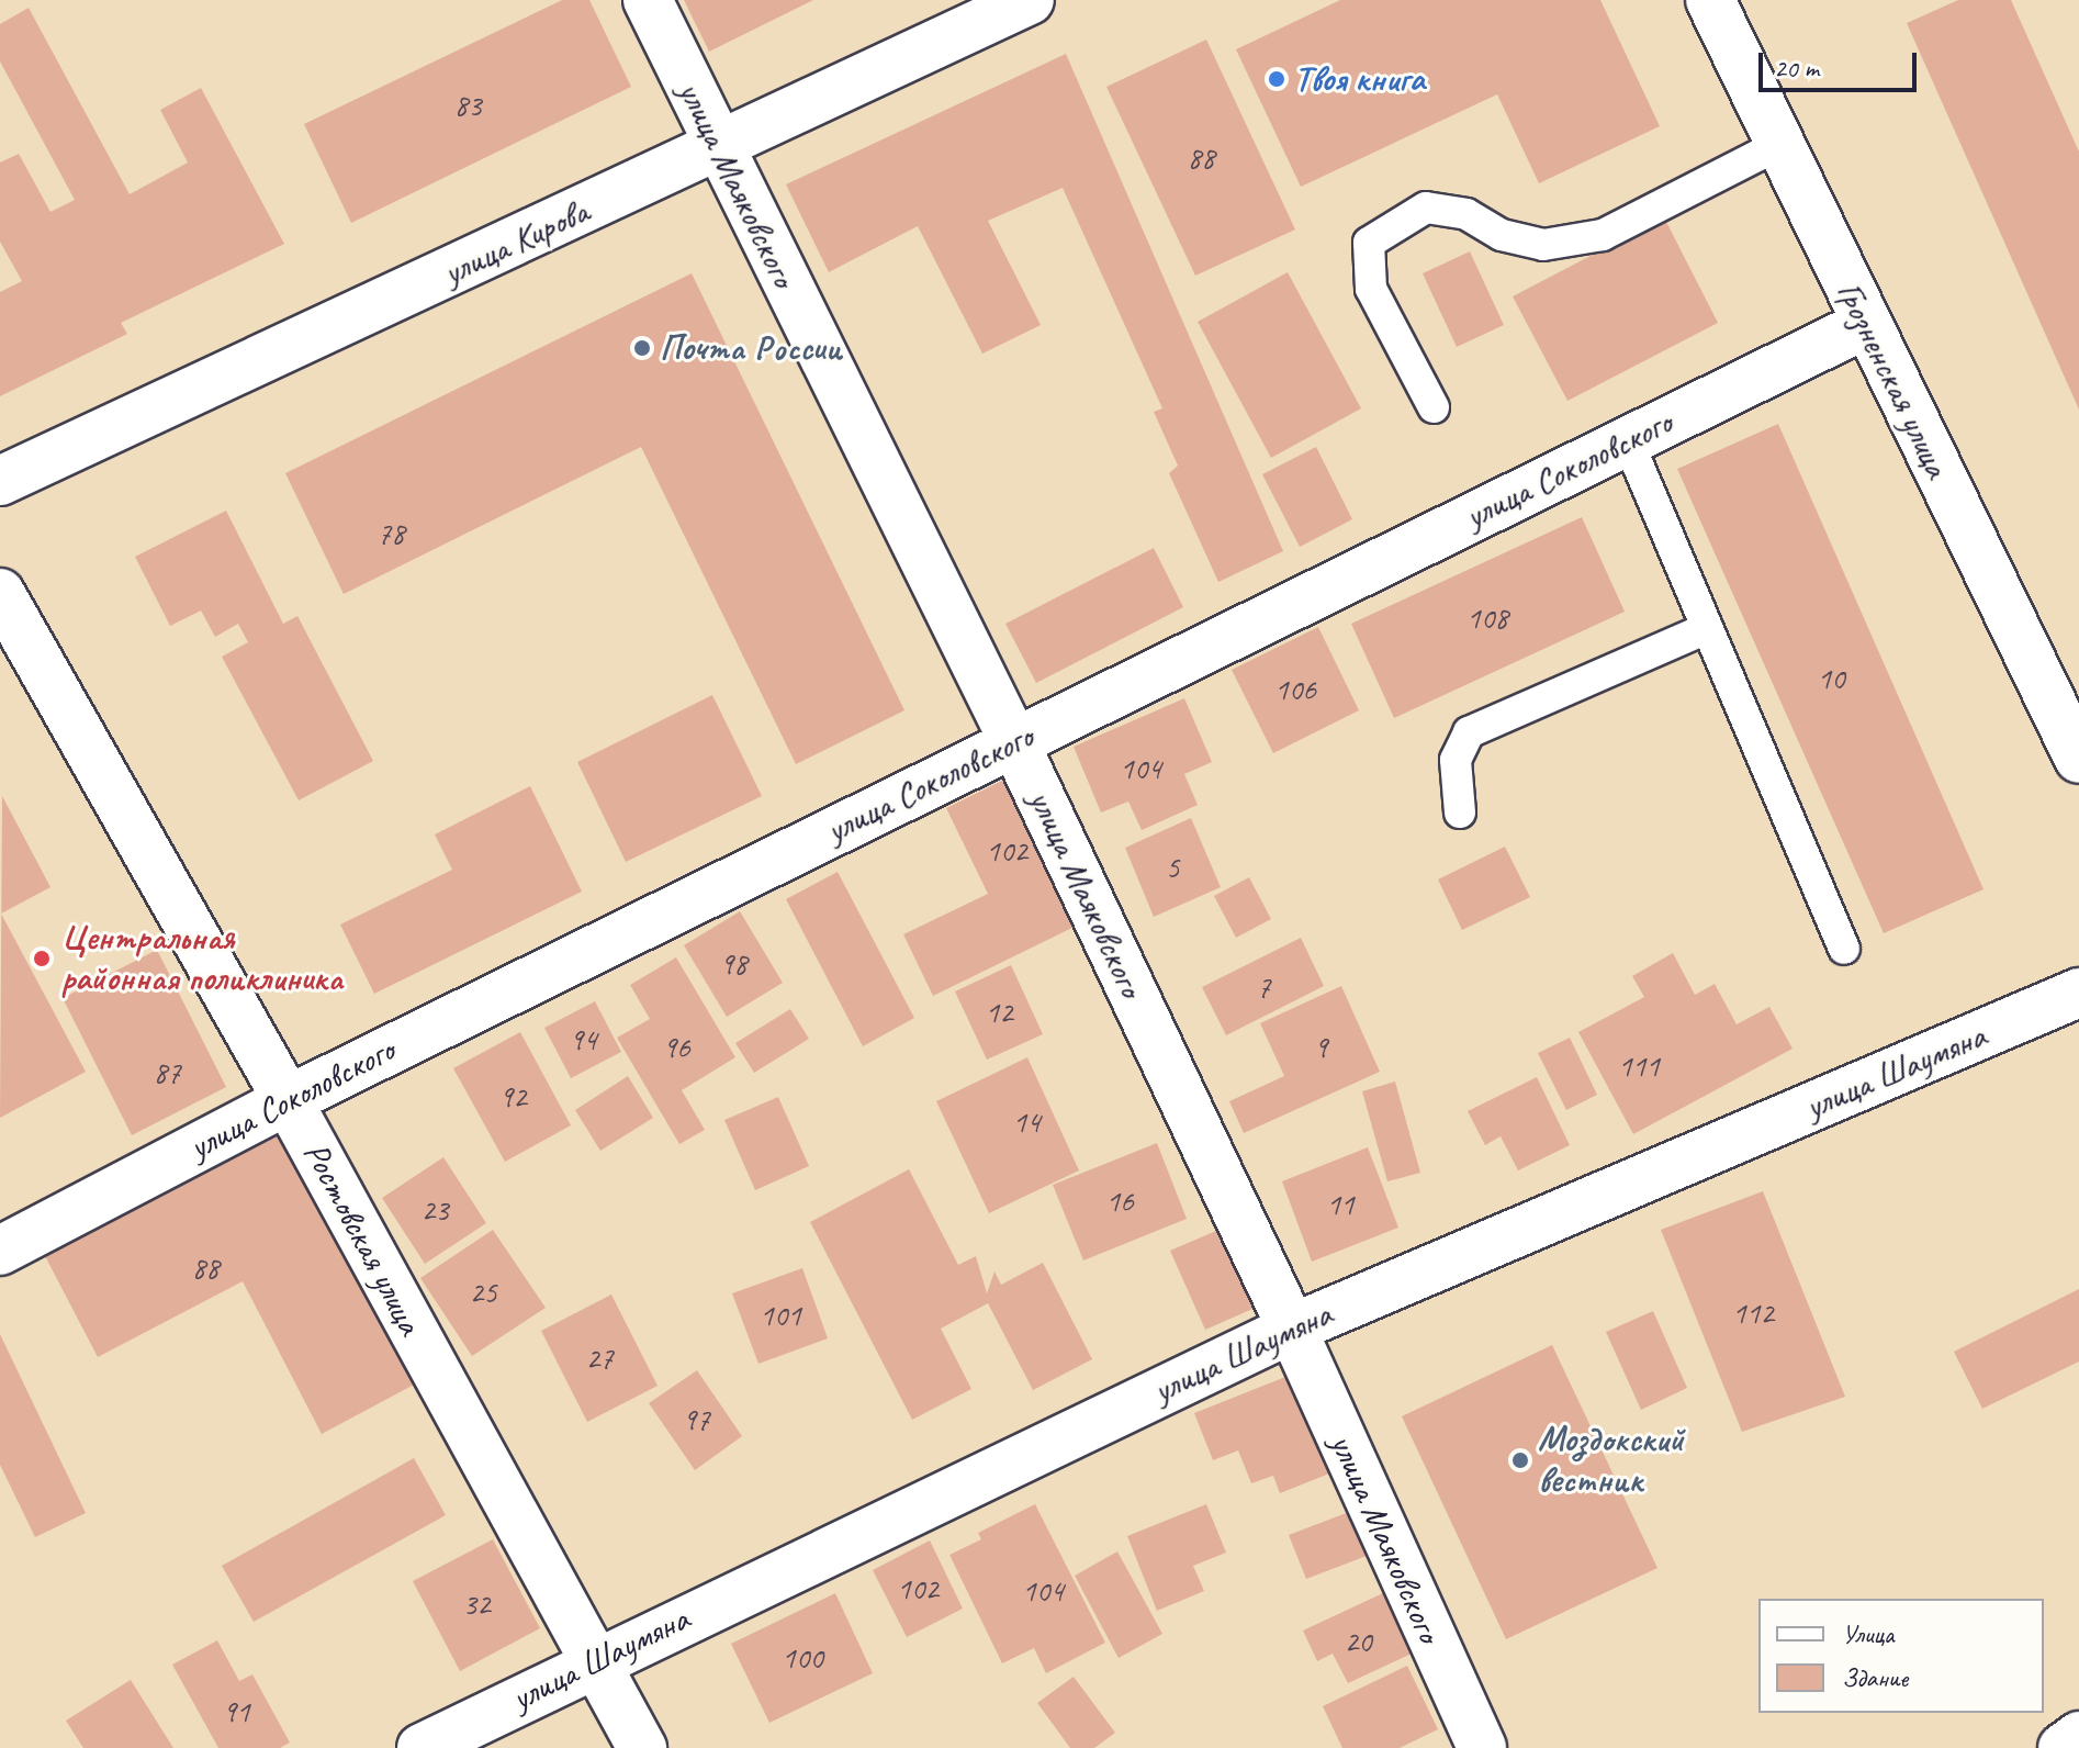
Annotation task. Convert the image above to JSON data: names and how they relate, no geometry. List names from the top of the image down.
{
  "streets": {
    "street": [
      "улица Маяковского",
      "улица Кирова",
      "Грозненская улица",
      "улица Соколовского",
      "улица Шаумяна",
      "Ростовская улица"
    ]
  },
  "crossings": [
    ["улица Маяковского", "улица Кирова"],
    ["улица Маяковского", "улица Соколовского"],
    ["улица Маяковского", "улица Шаумяна"],
    ["Грозненская улица", "улица Соколовского"],
    ["улица Соколовского", "Ростовская улица"],
    ["улица Шаумяна", "Ростовская улица"]
  ],
  "places": [
    "Твоя книга",
    "Почта России",
    "Центральная районная поликлиника",
    "Моздокский вестник"
  ],
  "house_numbers": [
    "83",
    "88",
    "78",
    "108",
    "10",
    "106",
    "104",
    "102",
    "5",
    "98",
    "7",
    "12",
    "94",
    "96",
    "9",
    "111",
    "87",
    "92",
    "14",
    "16",
    "11",
    "23",
    "88",
    "25",
    "112",
    "101",
    "27",
    "97",
    "102",
    "104",
    "32",
    "20",
    "100",
    "91"
  ],
  "legend": ["Улица", "Здание"],
  "scale_bar": "20 m"
}
